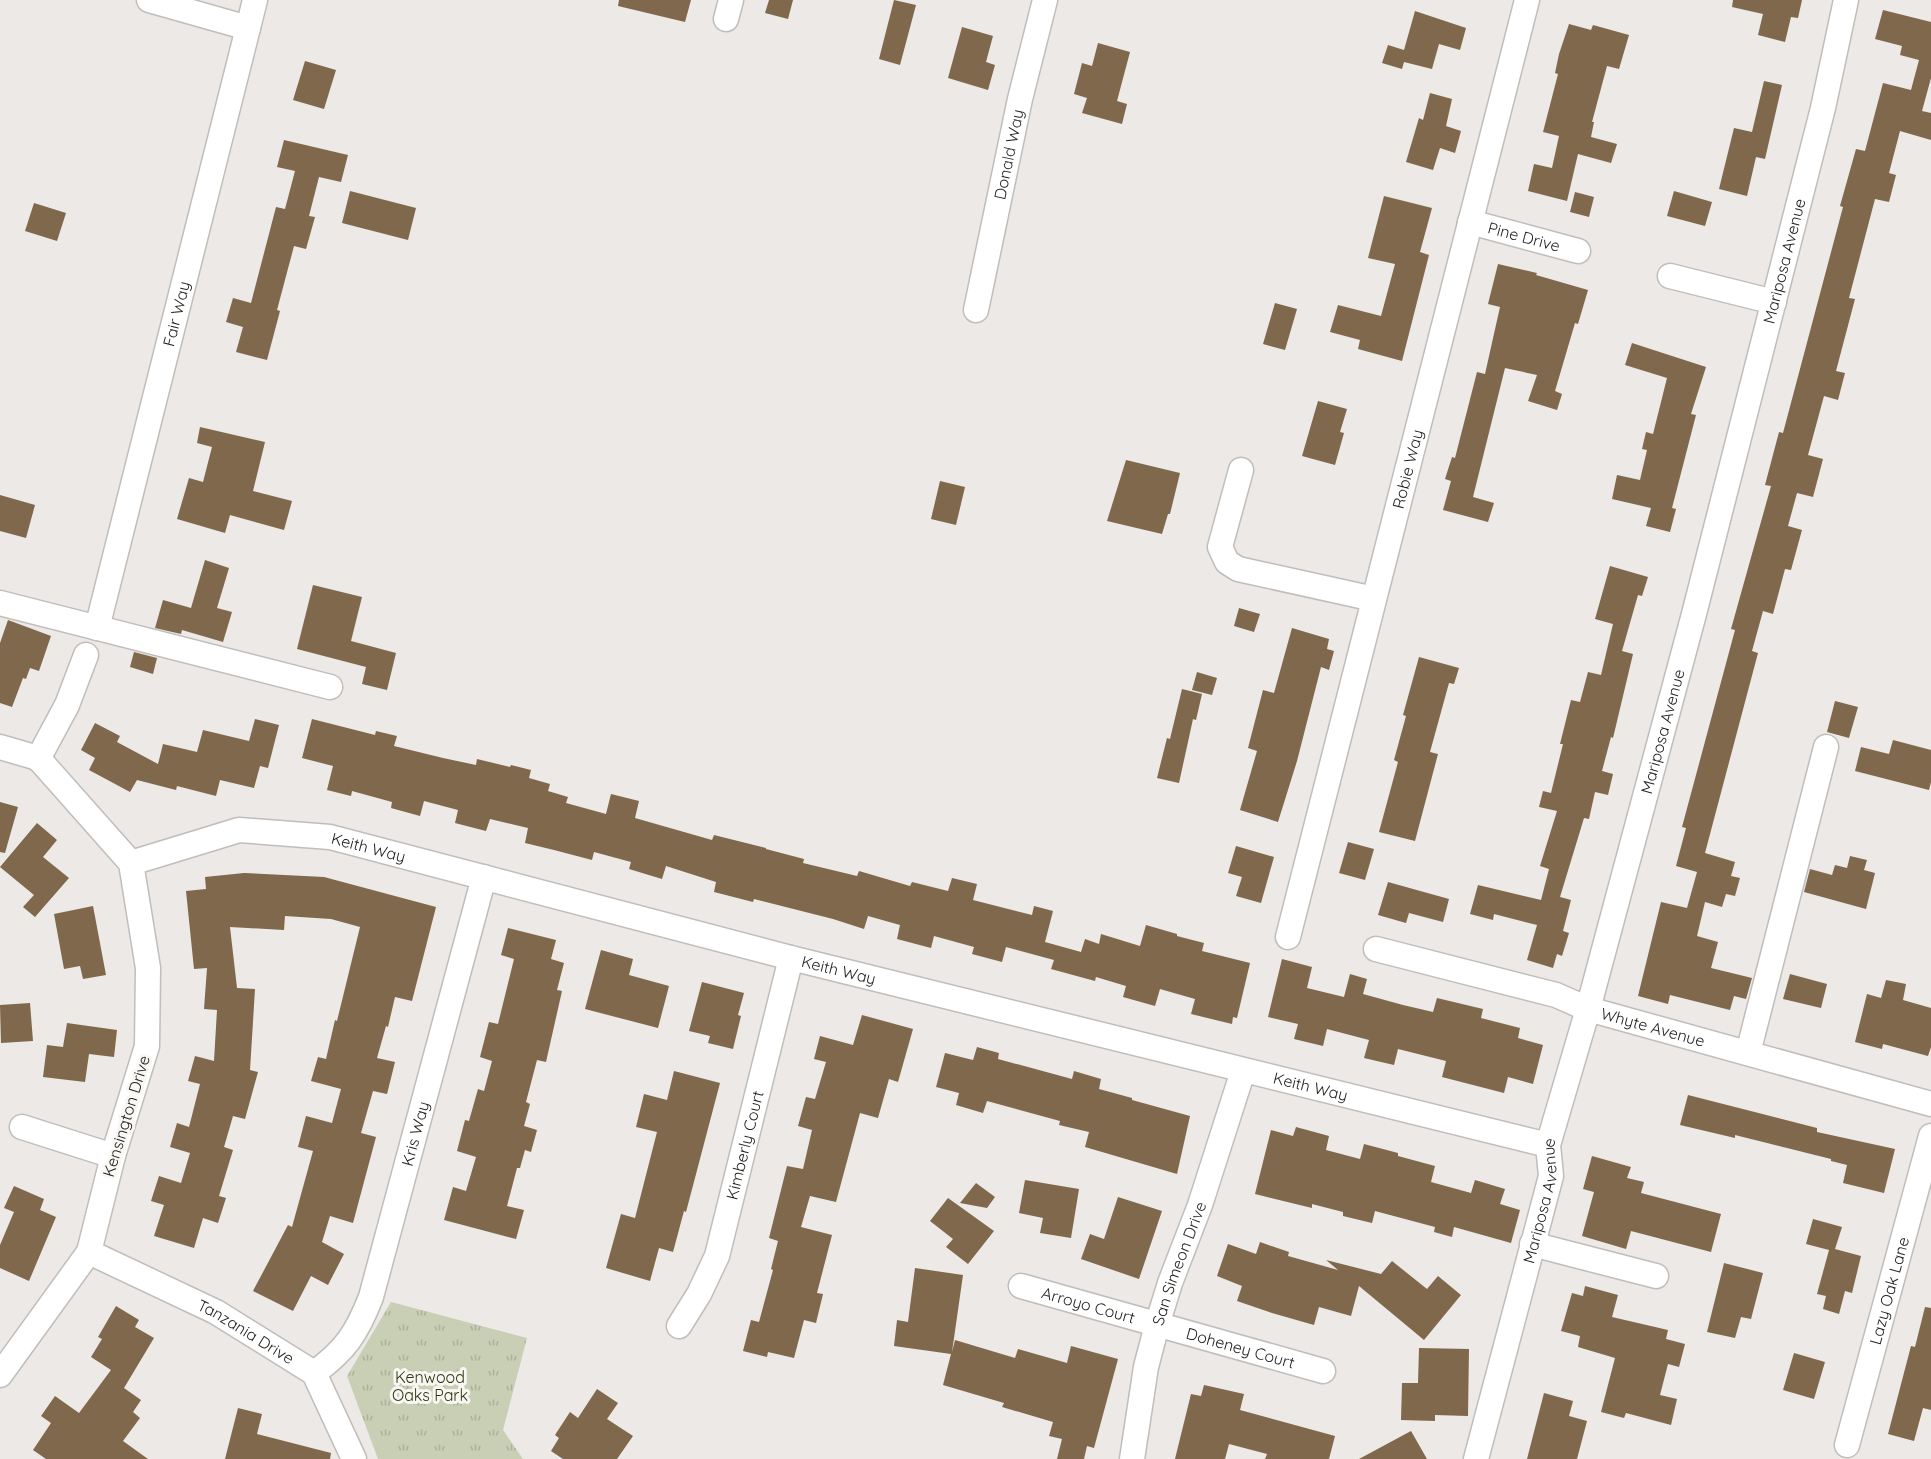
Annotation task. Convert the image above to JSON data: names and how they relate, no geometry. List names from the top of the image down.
{
  "streets": {
    "street": [
      "Donald Way",
      "Pine Drive",
      "Mariposa Avenue",
      "Fair Way",
      "Robie Way",
      "Keith Way",
      "Whyte Avenue",
      "Kensington Drive",
      "Kris Way",
      "Kimberly Court",
      "San Simeon Drive",
      "Lazy Oak Lane",
      "Arroyo Court",
      "Tanzania Drive",
      "Doheney Court"
    ]
  },
  "crossings": [
    ["Pine Drive", "Robie Way"],
    ["Mariposa Avenue", "Keith Way"],
    ["Mariposa Avenue", "Whyte Avenue"],
    ["Keith Way", "Kensington Drive"],
    ["Keith Way", "Kris Way"],
    ["Keith Way", "Kimberly Court"],
    ["Keith Way", "San Simeon Drive"],
    ["Kensington Drive", "Tanzania Drive"],
    ["Kris Way", "Tanzania Drive"],
    ["San Simeon Drive", "Arroyo Court"],
    ["San Simeon Drive", "Doheney Court"],
    ["Arroyo Court", "Doheney Court"]
  ],
  "parks": ["Kenwood Oaks Park"]
}
